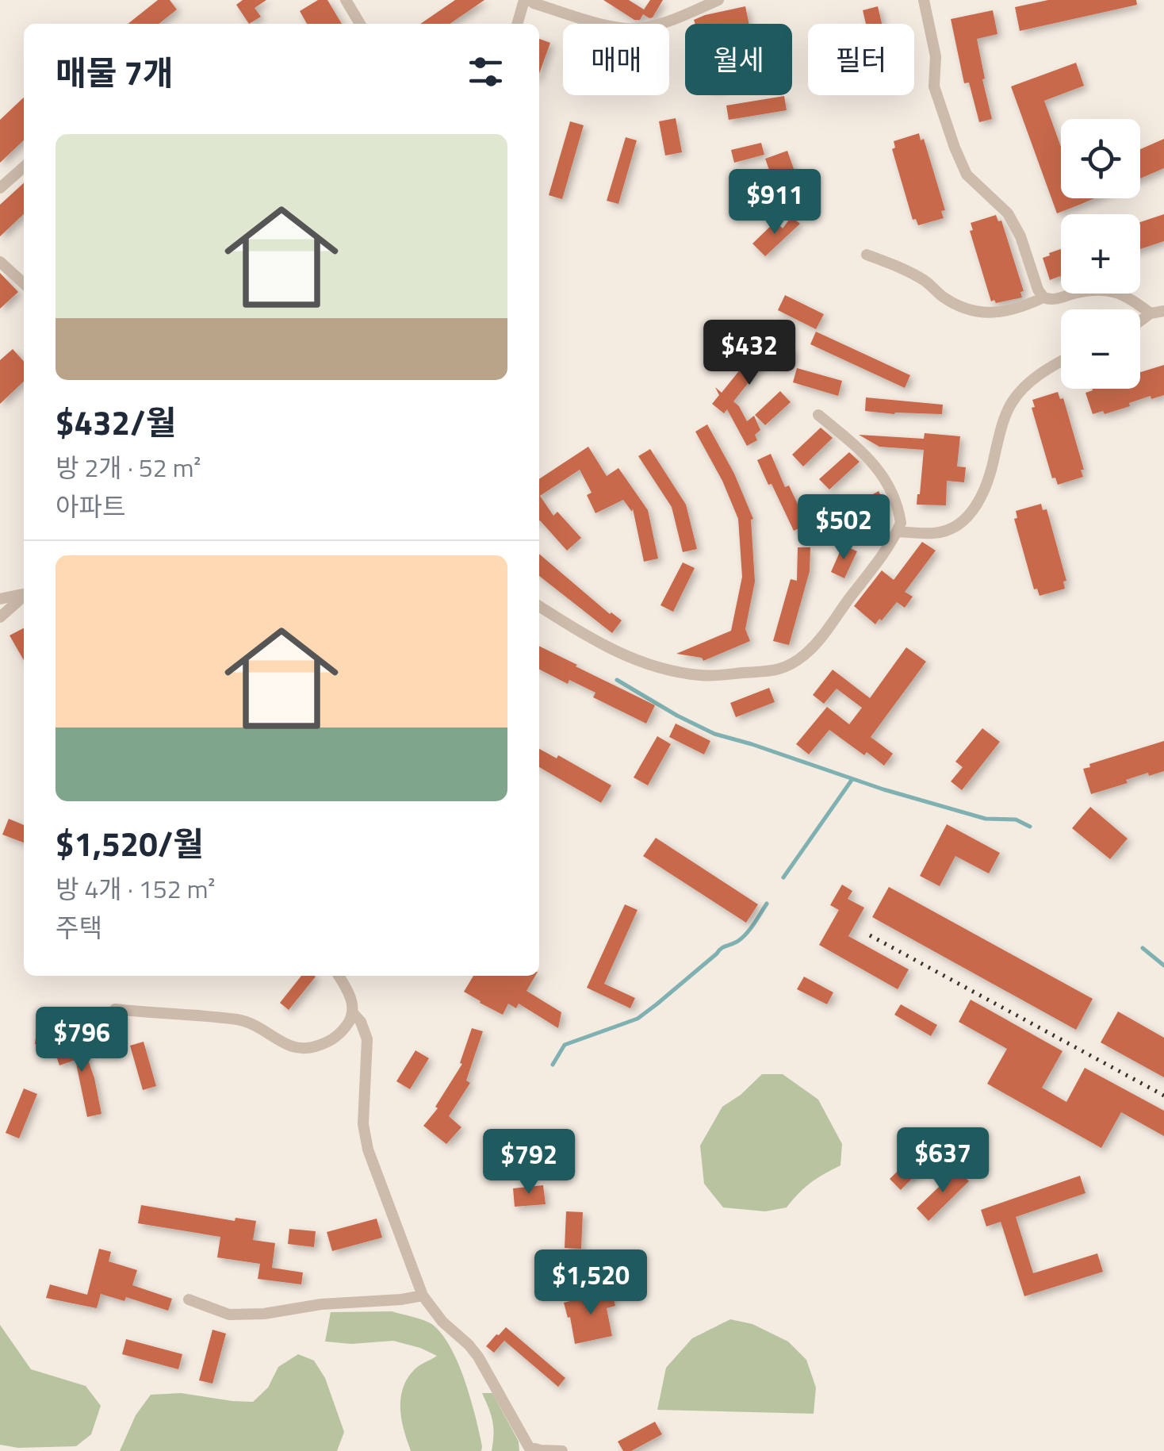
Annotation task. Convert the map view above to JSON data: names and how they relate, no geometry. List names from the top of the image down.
{
  "page": {
    "chip": ["매매", "월세", "필터"],
    "heading": "매물 7개",
    "map_buttons": ["+", "−"],
    "list": [
      {
        "name": "$432/월",
        "note": "방 2개 · 52 m² · 아파트"
      },
      {
        "name": "$1,520/월",
        "note": "방 4개 · 152 m² · 주택"
      }
    ],
    "price": [
      "$911",
      "$432",
      "$502",
      "$796",
      "$637",
      "$792",
      "$1,520"
    ]
  }
}
